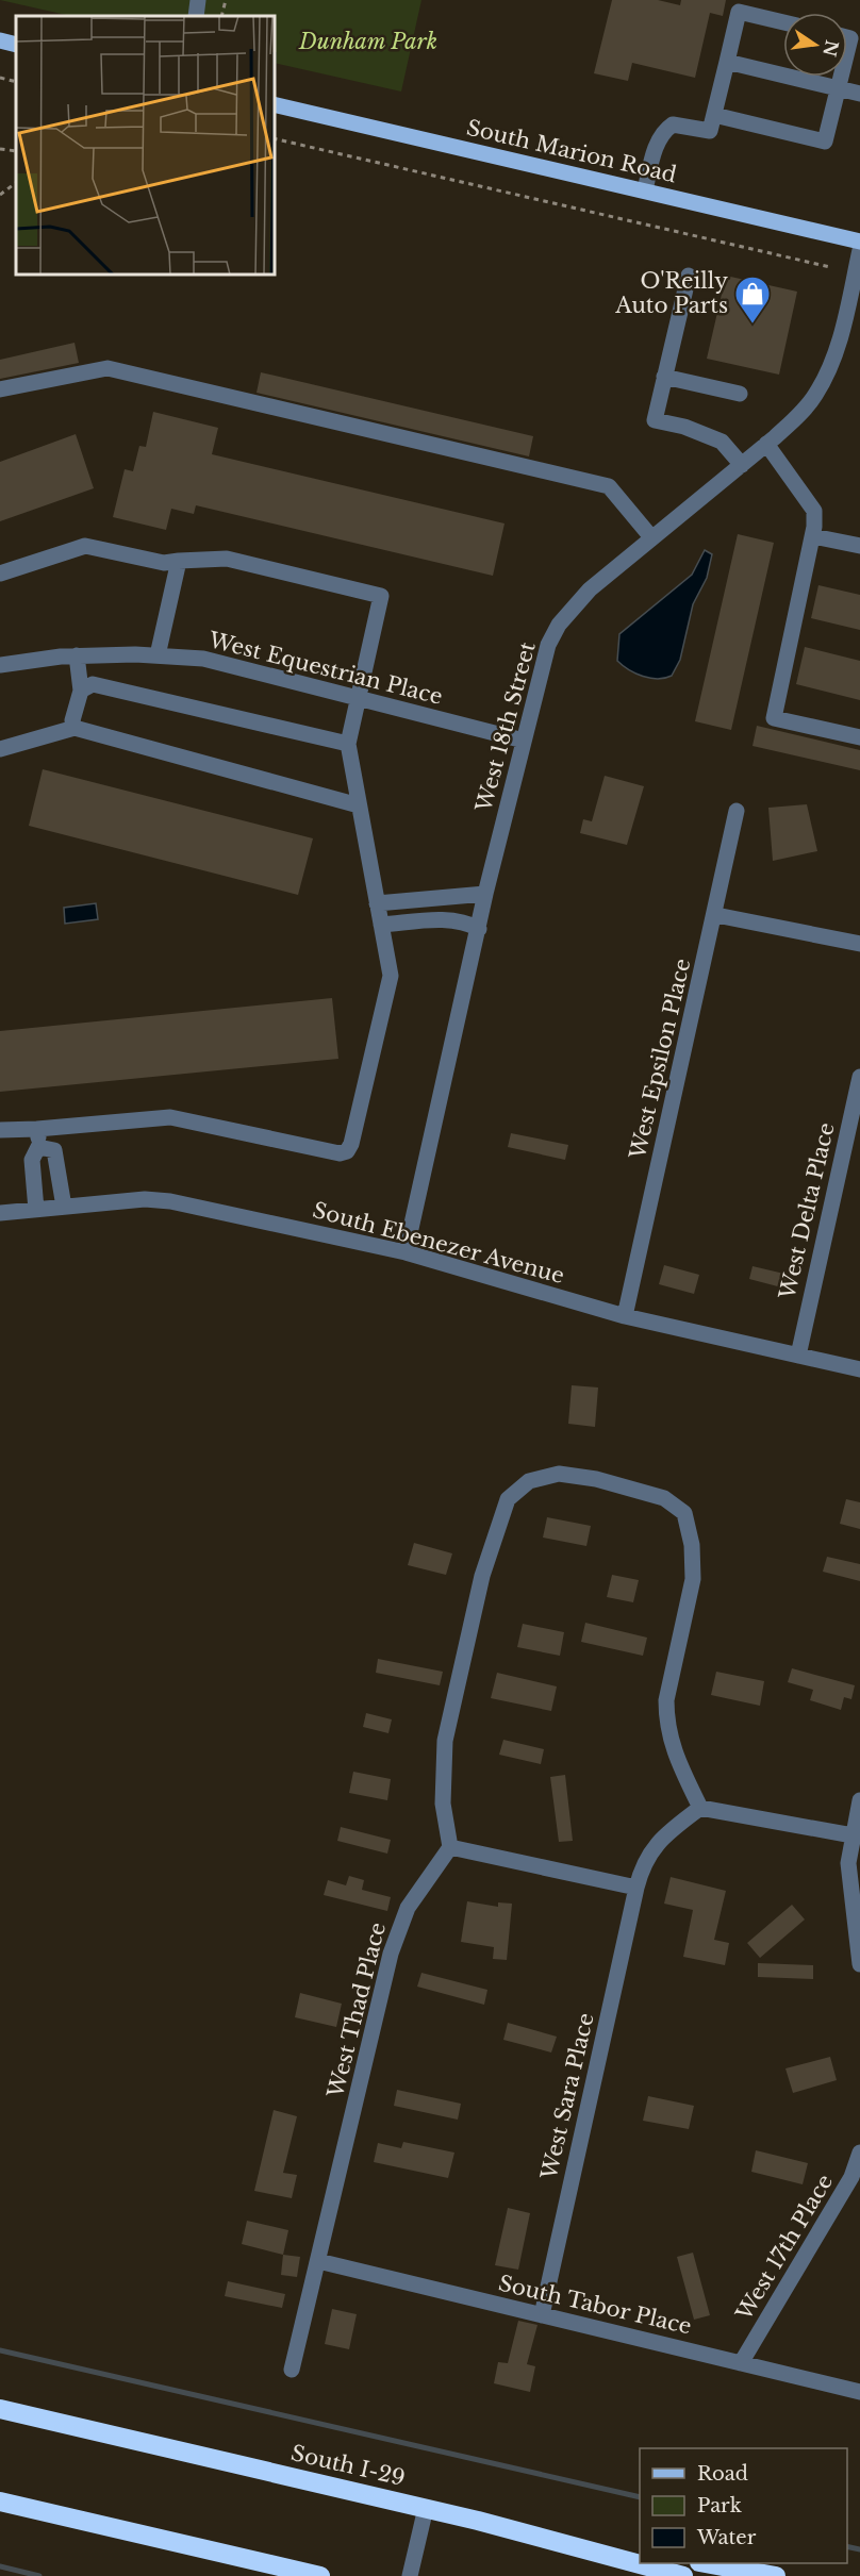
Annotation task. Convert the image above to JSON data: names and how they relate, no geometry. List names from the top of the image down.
{
  "streets": {
    "highway": ["South I-29"],
    "main road": ["South Marion Road"],
    "street": [
      "West Equestrian Place",
      "West 18th Street",
      "West Epsilon Place",
      "West Delta Place",
      "South Ebenezer Avenue",
      "West Thad Place",
      "West Sara Place",
      "West 17th Place",
      "South Tabor Place"
    ]
  },
  "crossings": [
    ["West Equestrian Place", "West 18th Street"],
    ["West 18th Street", "South Ebenezer Avenue"],
    ["West Epsilon Place", "South Ebenezer Avenue"],
    ["West Delta Place", "South Ebenezer Avenue"],
    ["West Thad Place", "South Tabor Place"],
    ["West Sara Place", "South Tabor Place"],
    ["West 17th Place", "South Tabor Place"]
  ],
  "parks": ["Dunham Park"],
  "places": {
    "shop": ["O'Reilly Auto Parts"]
  },
  "legend": ["Road", "Park", "Water"],
  "north": "right"
}
